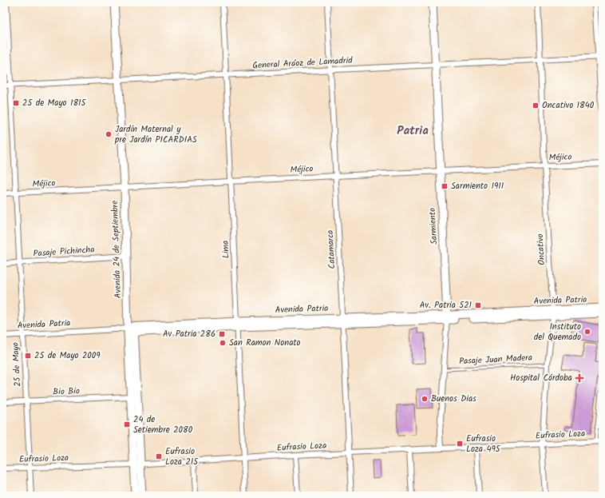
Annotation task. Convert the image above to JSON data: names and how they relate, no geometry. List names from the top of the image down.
{
  "streets": {
    "main road": ["Sarmiento", "Avenida 24 de Septiembre", "Avenida Patria"],
    "street": [
      "General Aráoz de Lamadrid",
      "Méjico",
      "Lima",
      "Catamarca",
      "Oncativo",
      "Pasaje Pichincha",
      "25 de Mayo",
      "Bio Bio",
      "Eufrasio Loza"
    ],
    "lane": ["Pasaje Juan Madera"]
  },
  "crossings": [
    ["General Aráoz de Lamadrid", "Sarmiento"],
    ["General Aráoz de Lamadrid", "Avenida 24 de Septiembre"],
    ["General Aráoz de Lamadrid", "Lima"],
    ["General Aráoz de Lamadrid", "Catamarca"],
    ["General Aráoz de Lamadrid", "Oncativo"],
    ["General Aráoz de Lamadrid", "25 de Mayo"],
    ["Méjico", "Sarmiento"],
    ["Méjico", "Avenida 24 de Septiembre"],
    ["Méjico", "Lima"],
    ["Méjico", "Catamarca"],
    ["Méjico", "Oncativo"],
    ["Méjico", "25 de Mayo"],
    ["Sarmiento", "Avenida Patria"],
    ["Sarmiento", "Pasaje Juan Madera"],
    ["Sarmiento", "Eufrasio Loza"],
    ["Avenida 24 de Septiembre", "Pasaje Pichincha"],
    ["Avenida 24 de Septiembre", "Avenida Patria"],
    ["Avenida 24 de Septiembre", "Bio Bio"],
    ["Avenida 24 de Septiembre", "Eufrasio Loza"],
    ["Lima", "Avenida Patria"],
    ["Lima", "Eufrasio Loza"],
    ["Catamarca", "Avenida Patria"],
    ["Catamarca", "Eufrasio Loza"],
    ["Oncativo", "Avenida Patria"],
    ["Oncativo", "Pasaje Juan Madera"],
    ["Oncativo", "Eufrasio Loza"],
    ["Pasaje Pichincha", "25 de Mayo"],
    ["Avenida Patria", "25 de Mayo"],
    ["25 de Mayo", "Bio Bio"],
    ["25 de Mayo", "Eufrasio Loza"]
  ],
  "districts": ["Patria"],
  "places": {
    "transit": [
      "25 de Mayo 1815",
      "Oncativo 1840",
      "Sarmiento 1911",
      "Av. Patria 521",
      "Av Patria 286",
      "25 de Mayo 2009",
      "24 de Setiembre 2080",
      "Eufrasio Loza 495",
      "Eufrasio Loza 215"
    ],
    "other": [
      "Jardín Maternal y pre Jardín PICARDIAS",
      "Instituto del Quemado",
      "San Ramon Nonato",
      "Buenos Dias"
    ],
    "health": ["Hospital Córdoba"]
  }
}
